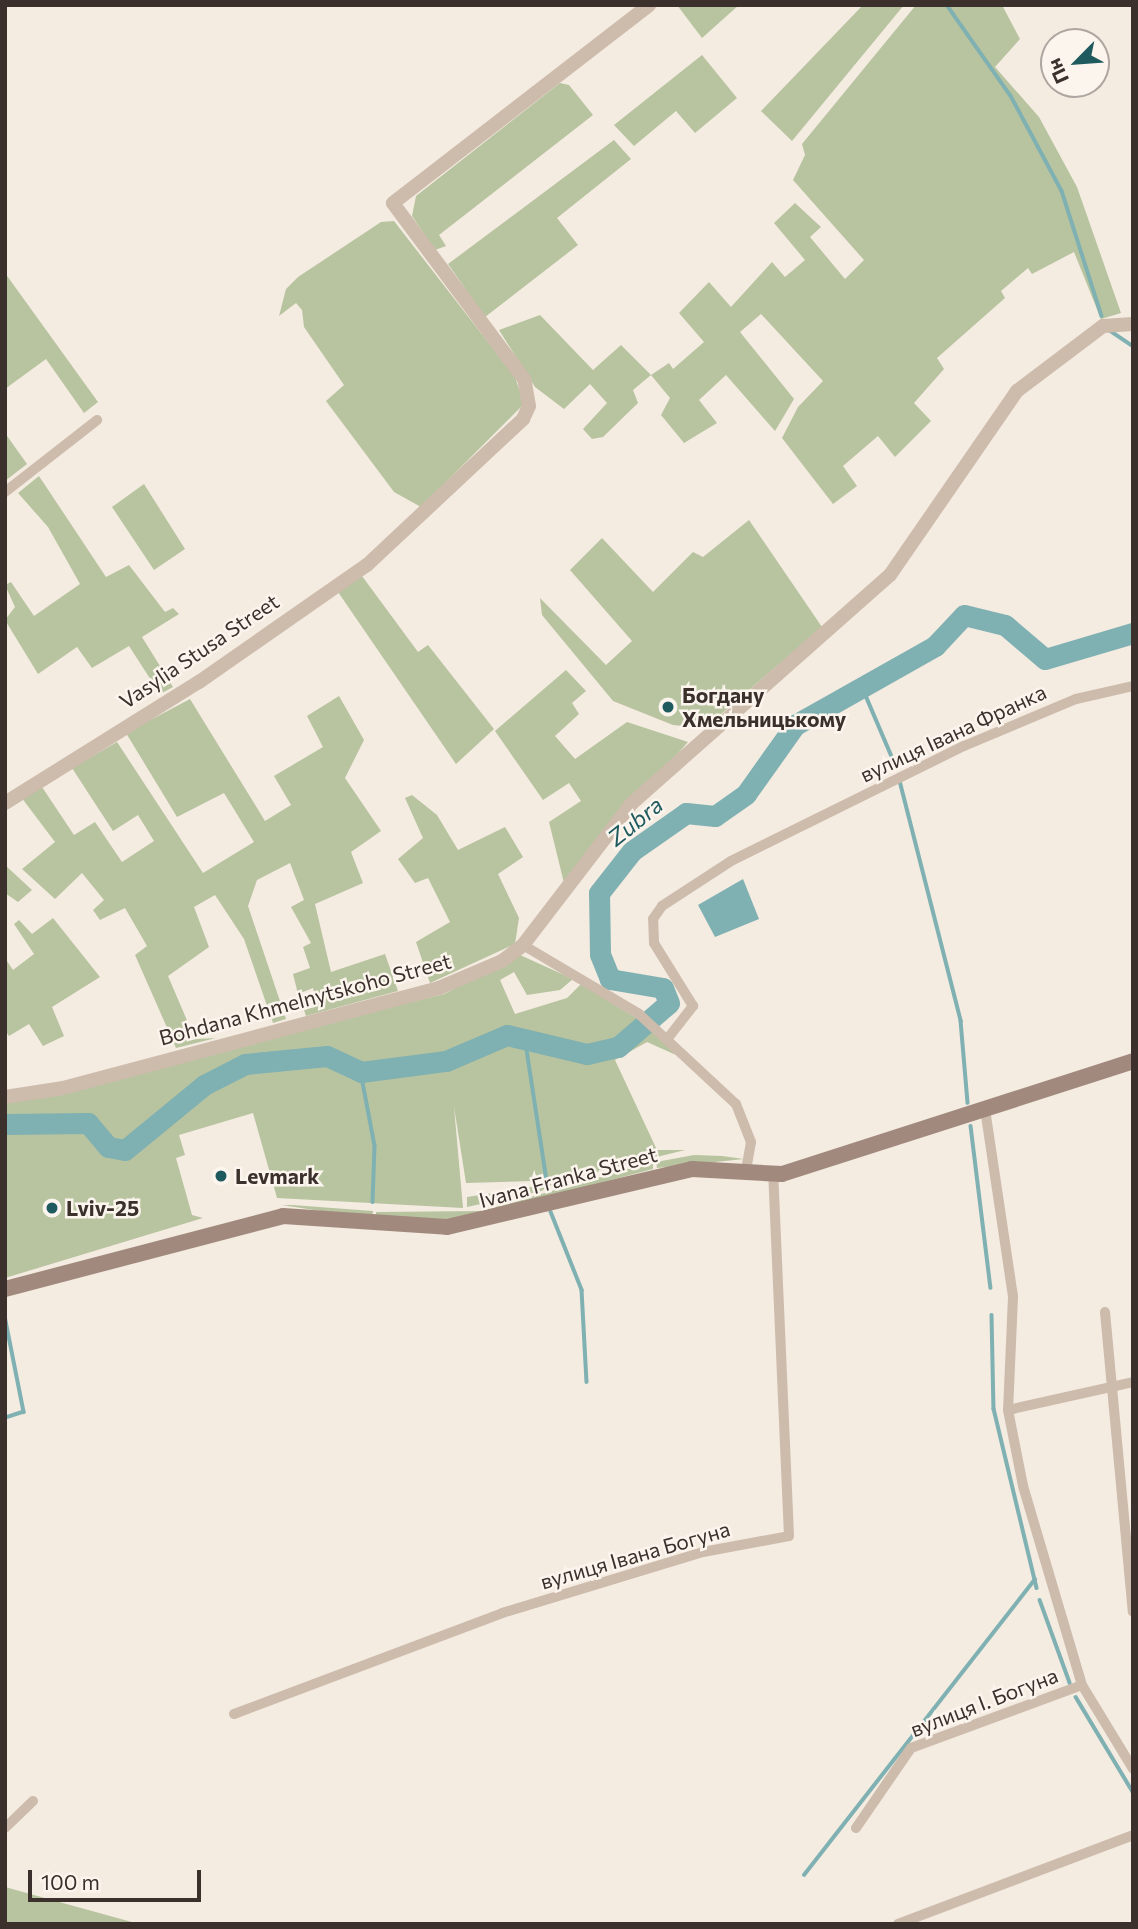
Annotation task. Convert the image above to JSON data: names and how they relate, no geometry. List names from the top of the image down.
{
  "streets": {
    "main road": ["Ivana Franka Street"],
    "street": [
      "Vasylia Stusa Street",
      "вулиця Івана Франка",
      "Bohdana Khmelnytskoho Street",
      "вулиця Івана Богуна",
      "вулиця І. Богуна"
    ]
  },
  "crossings": [
    ["Ivana Franka Street", "вулиця Івана Богуна"]
  ],
  "water": ["Zubra"],
  "places": ["Богдану Хмельницькому", "Levmark", "Lviv-25"],
  "scale_bar": "100 m",
  "north": "bottom left"
}
